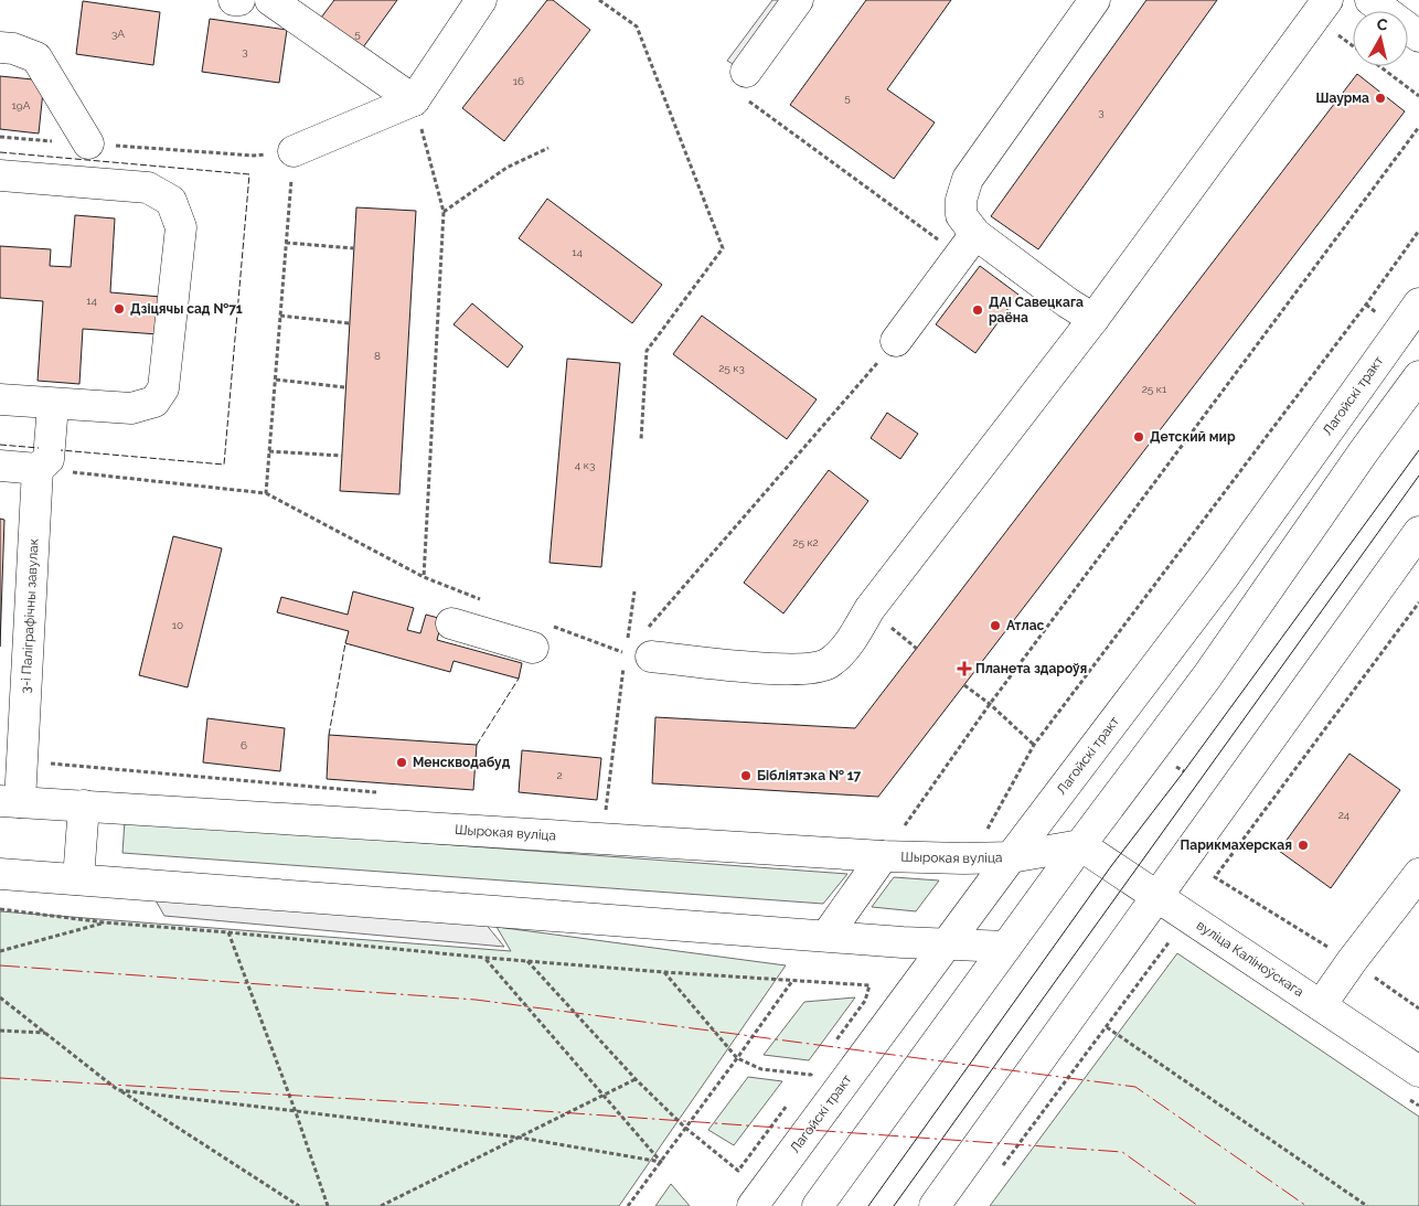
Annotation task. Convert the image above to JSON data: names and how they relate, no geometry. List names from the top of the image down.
{
  "streets": {
    "main road": [
      "Лагойскі тракт",
      "3-і Паліграфічны завулак",
      "Шырокая вуліца",
      "вуліца Каліноўскага"
    ]
  },
  "crossings": [
    ["Лагойскі тракт", "Шырокая вуліца"],
    ["3-і Паліграфічны завулак", "Шырокая вуліца"],
    ["Шырокая вуліца", "вуліца Каліноўскага"]
  ],
  "places": {
    "other": [
      "Шаурма",
      "Дзіцячы сад №71",
      "ДАІ Савецкага раёна",
      "Детский мир",
      "Атлас",
      "Менскводабуд",
      "Бібліятэка № 17",
      "Парикмахерская"
    ],
    "health": ["Планета здароўя"]
  },
  "house_numbers": [
    "3А",
    "5",
    "3",
    "16",
    "5",
    "19А",
    "3",
    "14",
    "14",
    "8",
    "25 к3",
    "25 к1",
    "4 к3",
    "25 к2",
    "10",
    "6",
    "2",
    "24"
  ],
  "north": "top"
}
